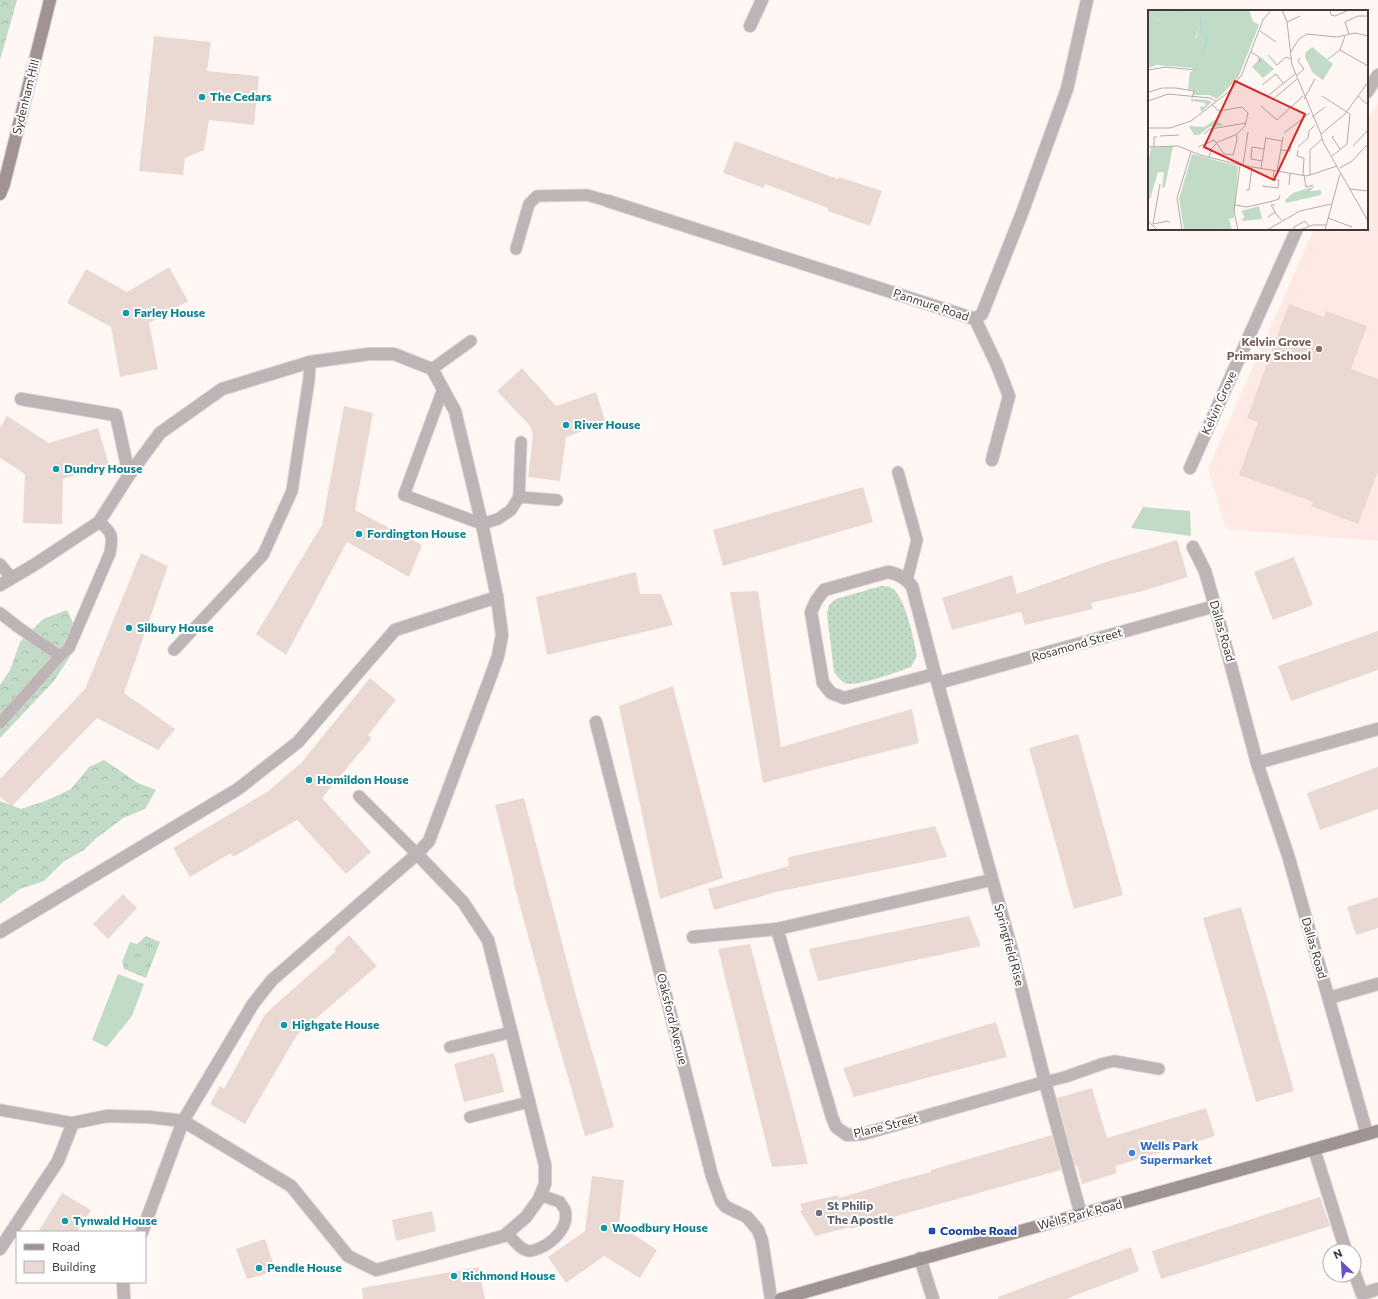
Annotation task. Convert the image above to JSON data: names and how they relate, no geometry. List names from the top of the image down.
{
  "streets": {
    "street": [
      "Sydenham Hill",
      "Panmure Road",
      "Kelvin Grove",
      "Dallas Road",
      "Rosamond Street",
      "Springfield Rise",
      "Oaksford Avenue",
      "Plane Street",
      "Wells Park Road"
    ]
  },
  "crossings": [
    ["Dallas Road", "Rosamond Street"],
    ["Dallas Road", "Wells Park Road"],
    ["Rosamond Street", "Springfield Rise"],
    ["Springfield Rise", "Plane Street"],
    ["Springfield Rise", "Wells Park Road"]
  ],
  "places": {
    "other": [
      "The Cedars",
      "Farley House",
      "Kelvin Grove Primary School",
      "River House",
      "Dundry House",
      "Fordington House",
      "Silbury House",
      "Homildon House",
      "Highgate House",
      "Wells Park Supermarket",
      "St Philip The Apostle",
      "Tynwald House",
      "Woodbury House",
      "Pendle House",
      "Richmond House"
    ],
    "transit": ["Coombe Road"]
  },
  "legend": ["Road", "Building"],
  "north": "top left"
}
